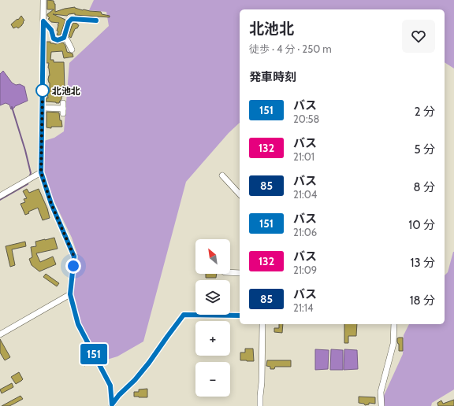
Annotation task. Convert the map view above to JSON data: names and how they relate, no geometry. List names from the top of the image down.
{
  "places": ["北池北"],
  "lines": ["bus line 151"],
  "north": "top left",
  "page": {
    "on_map": "151",
    "heading": [
      ["北池北", "徒歩 · 4 分 · 250 m"],
      "発車時刻"
    ],
    "list": [
      {
        "mark": "151",
        "name": "バス",
        "note": "20:58",
        "value": "2 分"
      },
      {
        "mark": "132",
        "name": "バス",
        "note": "21:01",
        "value": "5 分"
      },
      {
        "mark": "85",
        "name": "バス",
        "note": "21:04",
        "value": "8 分"
      },
      {
        "mark": "151",
        "name": "バス",
        "note": "21:06",
        "value": "10 分"
      },
      {
        "mark": "132",
        "name": "バス",
        "note": "21:09",
        "value": "13 分"
      },
      {
        "mark": "85",
        "name": "バス",
        "note": "21:14",
        "value": "18 分"
      }
    ],
    "map_buttons": ["+", "−"]
  }
}
